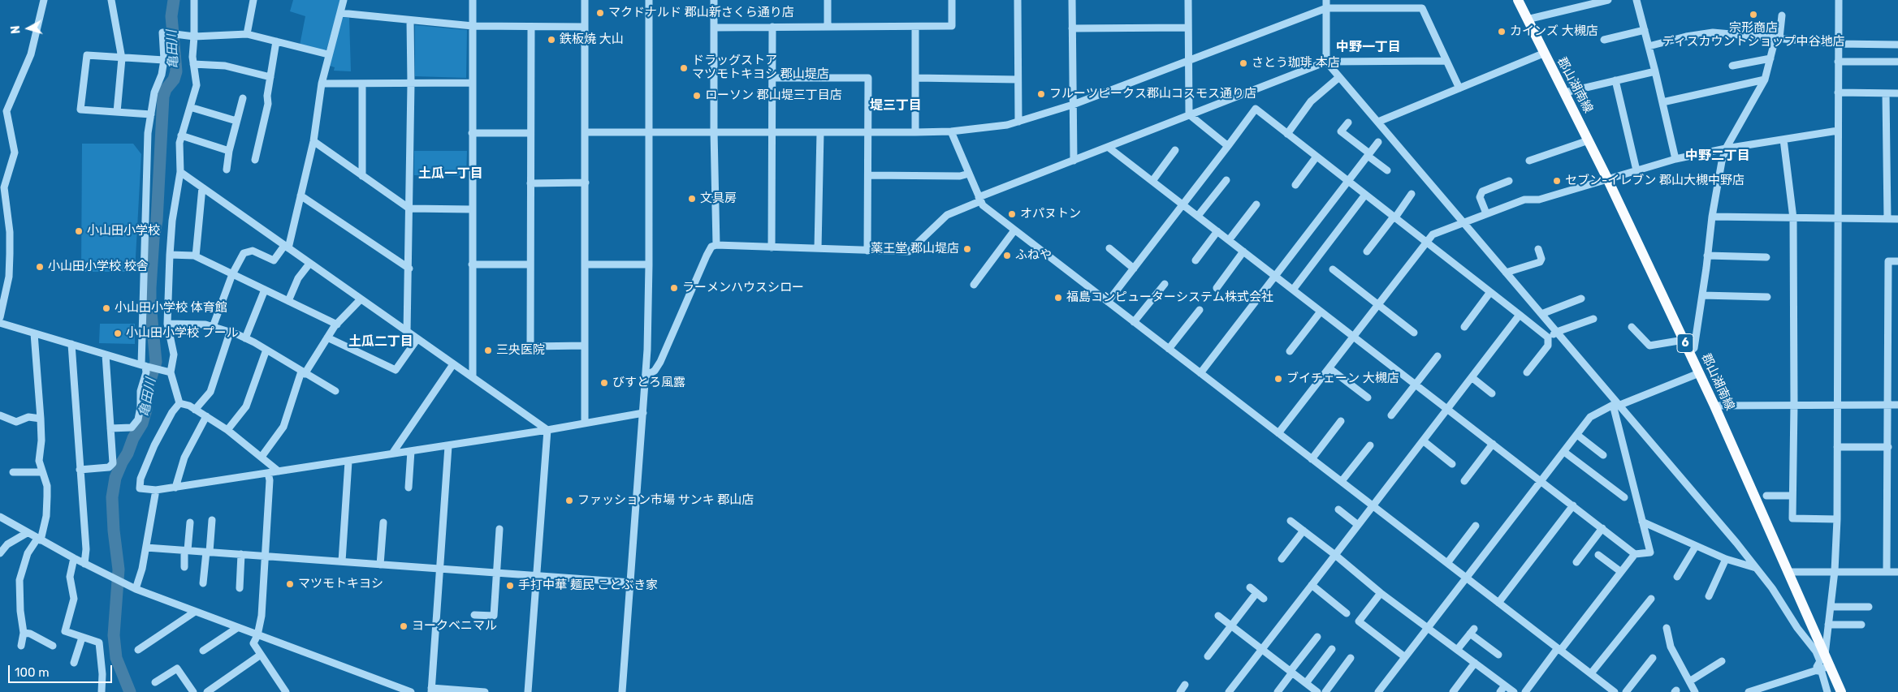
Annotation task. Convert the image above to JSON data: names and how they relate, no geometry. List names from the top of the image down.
{
  "streets": {
    "main road": ["郡山湖南線", "6"]
  },
  "districts": [
    "中野一丁目",
    "堤三丁目",
    "中野二丁目",
    "土瓜一丁目",
    "土瓜二丁目"
  ],
  "water": ["亀田川"],
  "places": [
    "マクドナルド 郡山新さくら通り店",
    "宗形商店 ディスカウントショップ中谷地店",
    "カインズ 大槻店",
    "鉄板焼 大山",
    "さとう珈琲 本店",
    "ドラッグストア マツモトキヨシ 郡山堤店",
    "フルーツピークス郡山コスモス通り店",
    "ローソン 郡山堤三丁目店",
    "セブン-イレブン 郡山大槻中野店",
    "文具房",
    "オパヌトン",
    "小山田小学校",
    "薬王堂 郡山堤店",
    "ふねや",
    "小山田小学校 校舎",
    "ラーメンハウスシロー",
    "福島コンピューターシステム株式会社",
    "小山田小学校 体育館",
    "小山田小学校 プール",
    "三央医院",
    "ブイチェーン 大槻店",
    "びすとろ風露",
    "ファッション市場 サンキ 郡山店",
    "マツモトキヨシ",
    "手打中華 麺民 ことぶき家",
    "ヨークベニマル"
  ],
  "scale_bar": "100 m",
  "north": "left"
}
